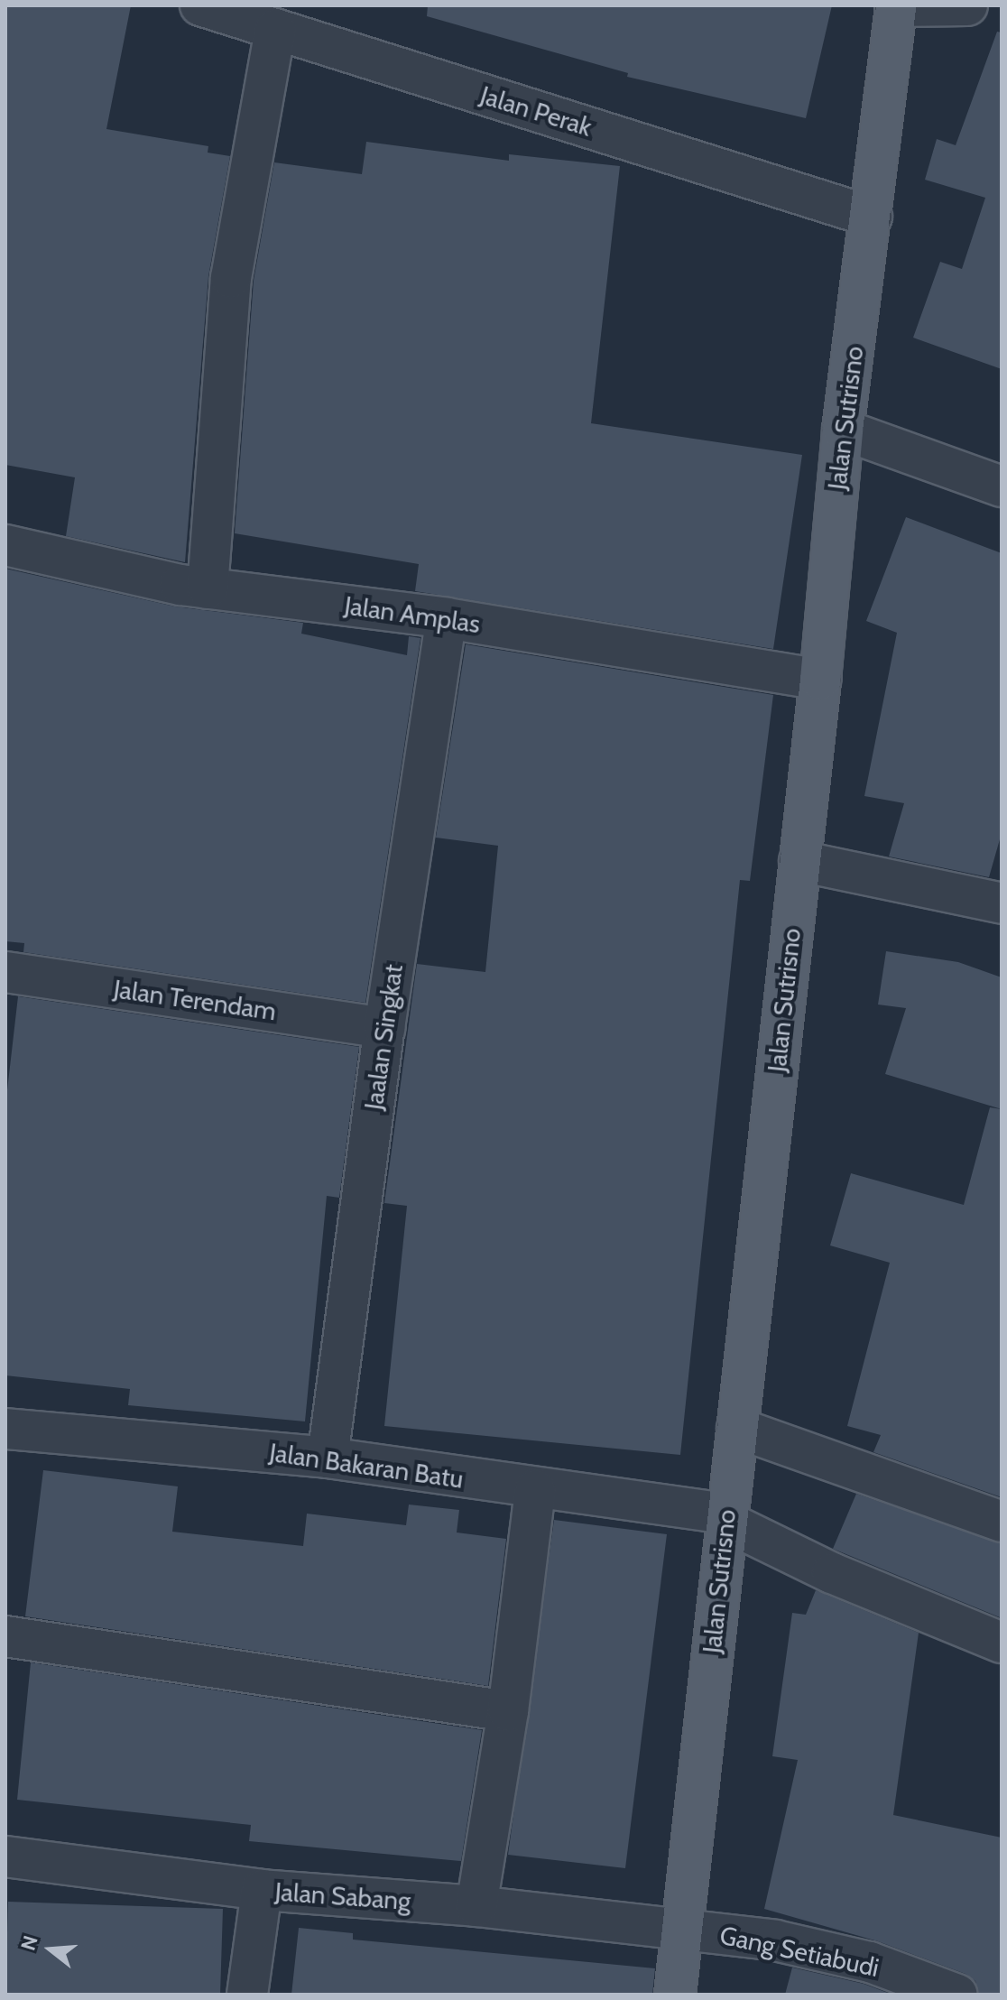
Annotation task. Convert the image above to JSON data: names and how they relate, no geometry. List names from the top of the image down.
{
  "streets": {
    "main road": ["Jalan Sutrisno"],
    "street": [
      "Jalan Perak",
      "Jalan Amplas",
      "Jalan Terendam",
      "Jaalan Singkat",
      "Jalan Bakaran Batu",
      "Jalan Sabang",
      "Gang Setiabudi"
    ]
  },
  "crossings": [
    ["Jalan Perak", "Jalan Sutrisno"],
    ["Jalan Sutrisno", "Jalan Amplas"],
    ["Jalan Sutrisno", "Jalan Bakaran Batu"],
    ["Jalan Sutrisno", "Jalan Sabang"],
    ["Jalan Sutrisno", "Gang Setiabudi"],
    ["Jalan Amplas", "Jaalan Singkat"],
    ["Jalan Terendam", "Jaalan Singkat"],
    ["Jaalan Singkat", "Jalan Bakaran Batu"],
    ["Jalan Sabang", "Gang Setiabudi"]
  ],
  "north": "left"
}
